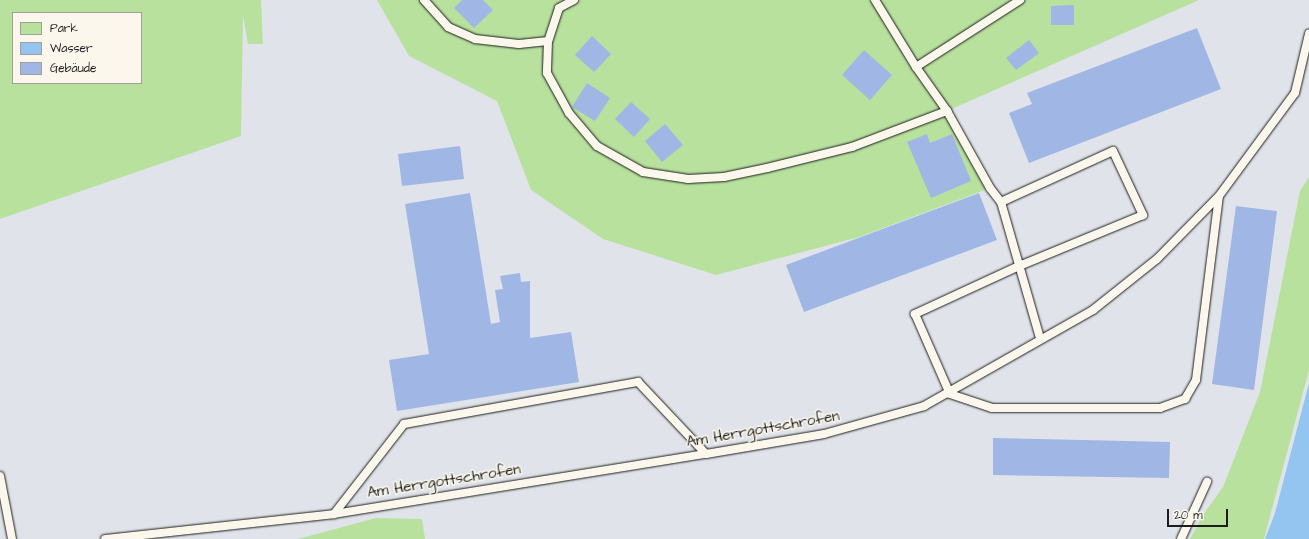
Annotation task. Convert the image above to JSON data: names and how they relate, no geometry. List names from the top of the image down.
{
  "streets": {
    "lane": ["Am Herrgottschrofen"]
  },
  "legend": ["Park", "Wasser", "Gebäude"],
  "scale_bar": "20 m"
}
